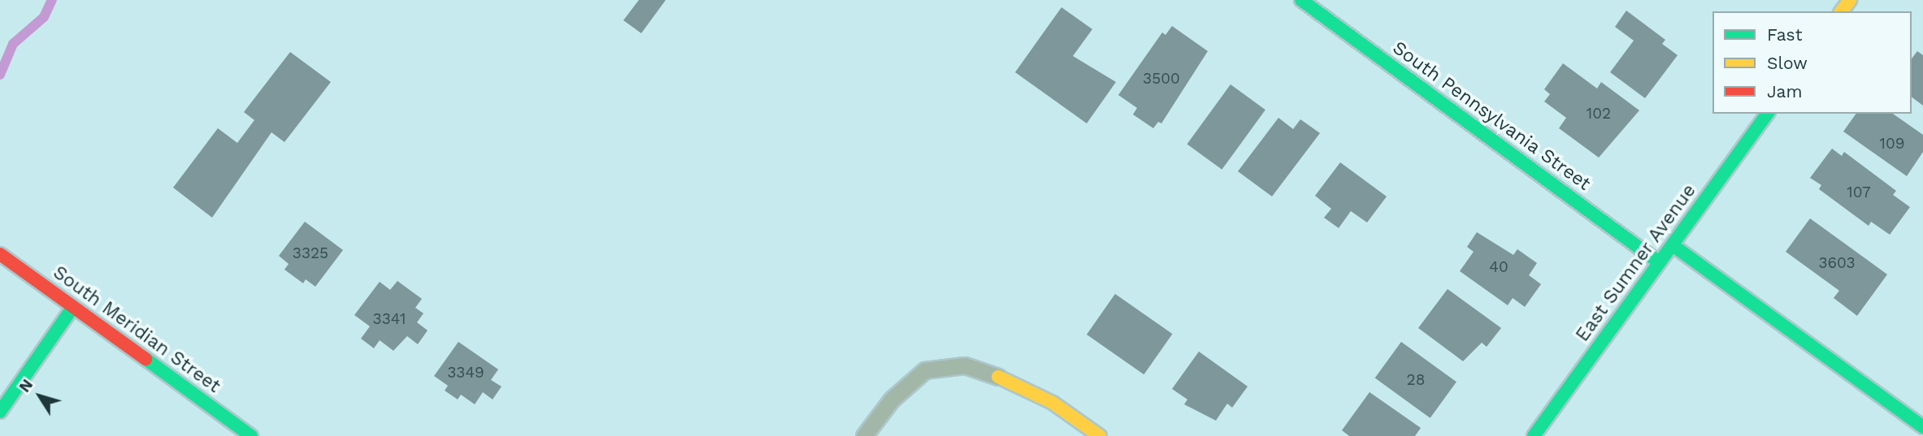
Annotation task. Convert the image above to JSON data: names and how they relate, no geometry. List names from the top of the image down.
{
  "streets": {
    "street": ["South Pennsylvania Street", "East Sumner Avenue", "South Meridian Street"]
  },
  "crossings": [
    ["South Pennsylvania Street", "East Sumner Avenue"]
  ],
  "house_numbers": [
    "3500",
    "102",
    "109",
    "107",
    "3325",
    "3603",
    "40",
    "3341",
    "3349",
    "28"
  ],
  "legend": ["Fast", "Slow", "Jam"],
  "north": "top left"
}
